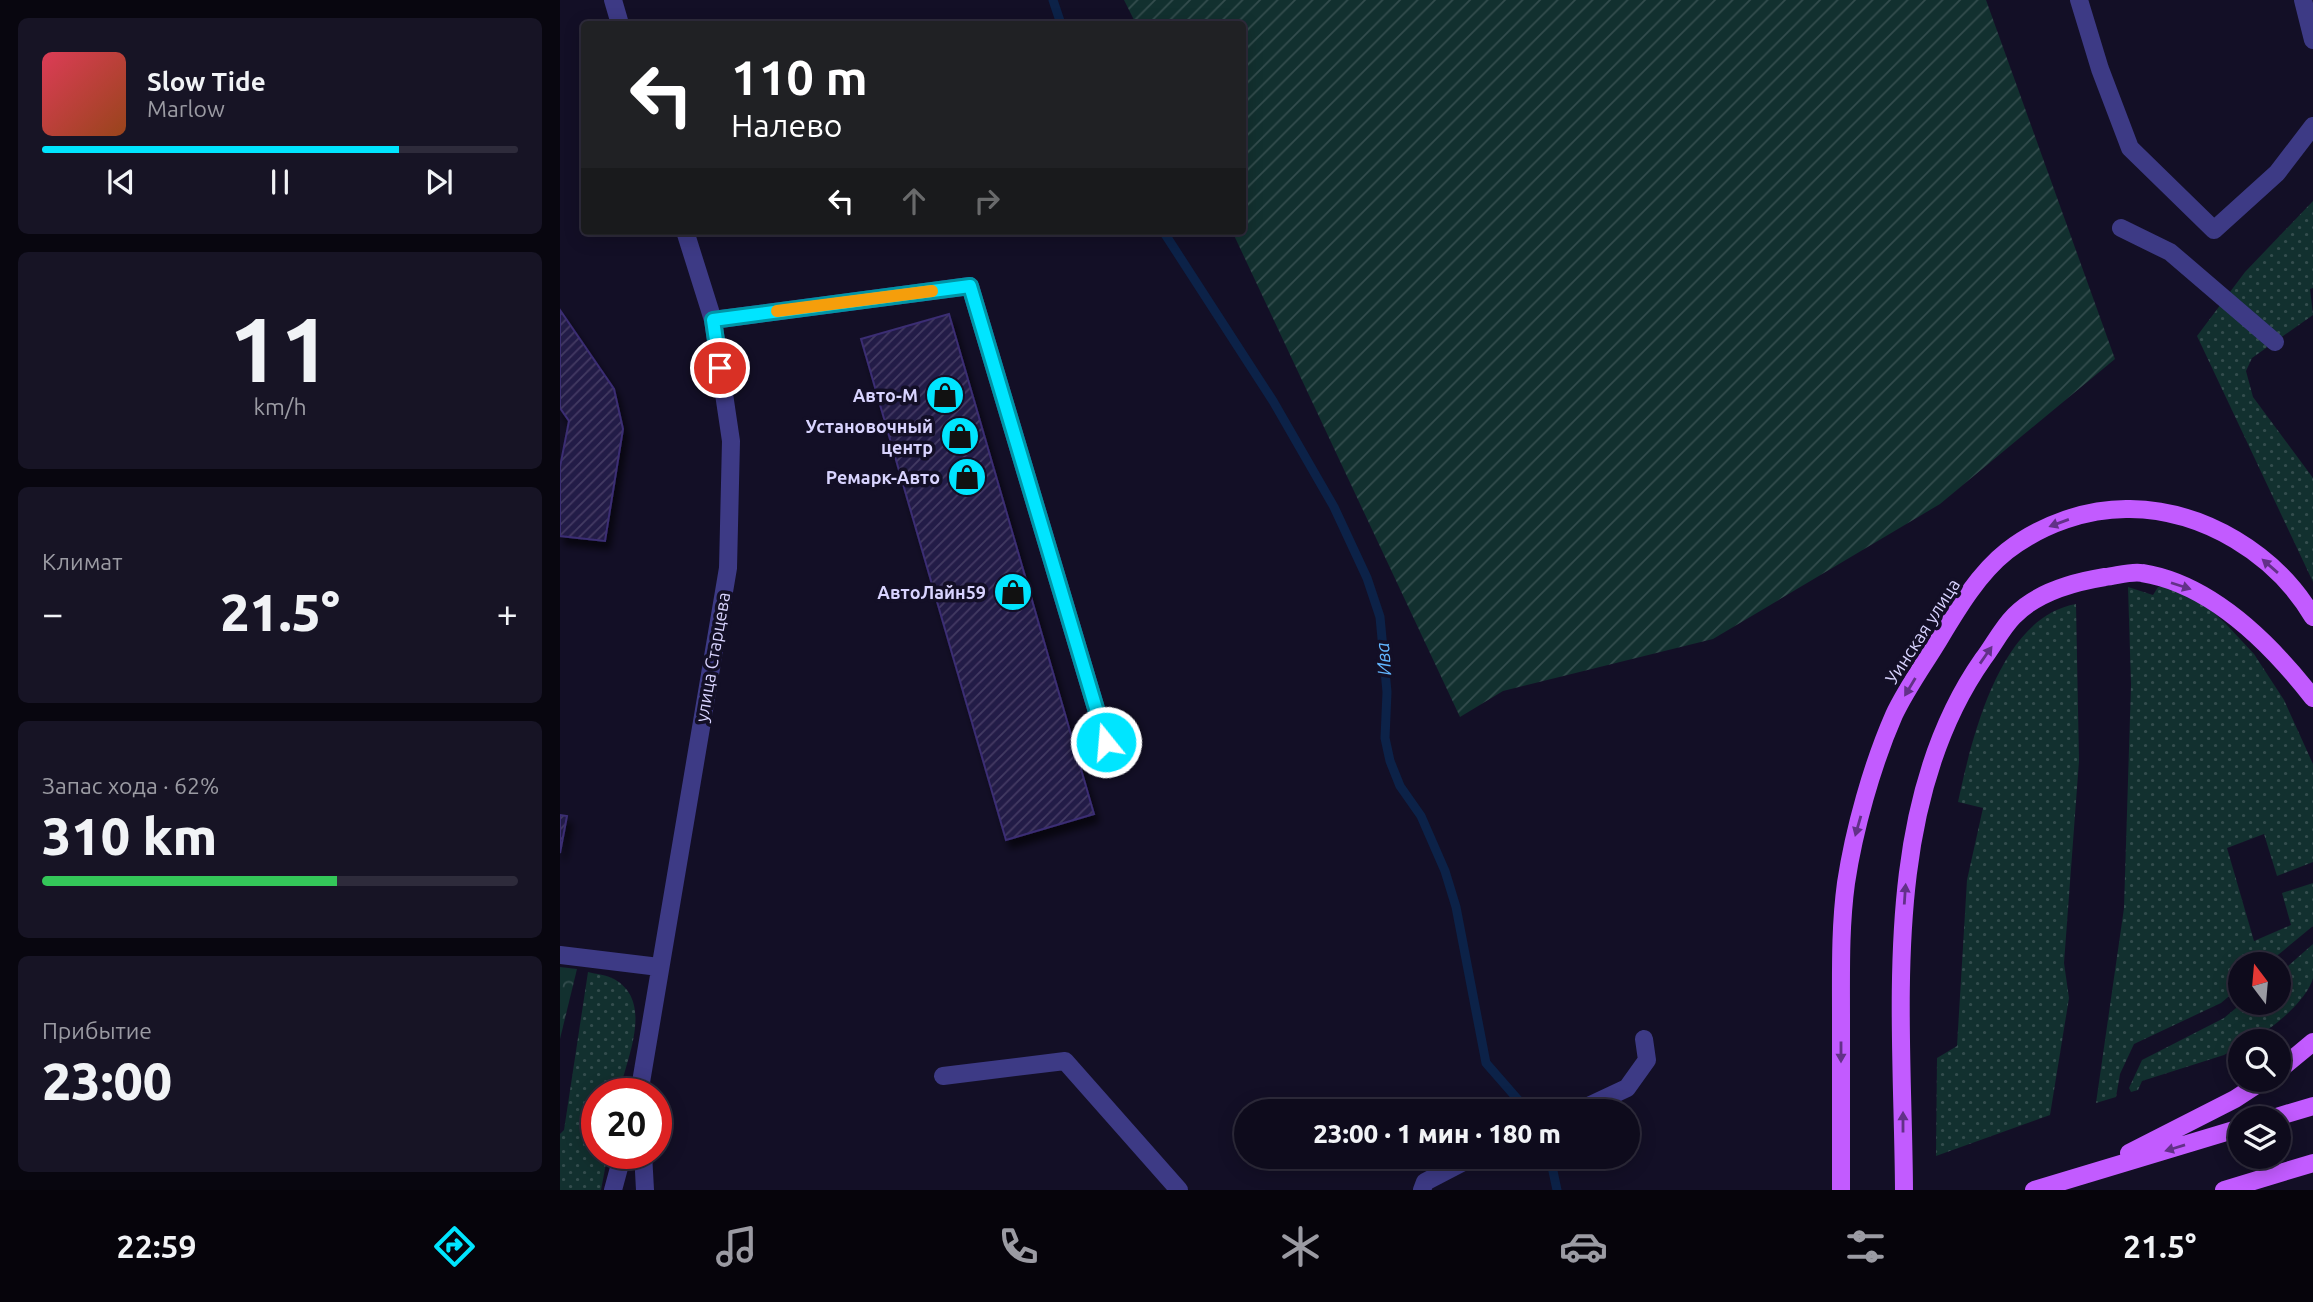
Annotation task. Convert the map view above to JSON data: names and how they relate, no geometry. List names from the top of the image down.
{
  "streets": {
    "main road": ["Уинская улица"],
    "street": ["улица Старцева"]
  },
  "water": ["Ива"],
  "places": {
    "shop": [
      "Авто-М",
      "Установочный центр",
      "Ремарк-Авто",
      "АвтоЛайн59"
    ]
  },
  "north": "top",
  "page": {
    "turn": ["110 m", "Налево"],
    "song": ["Slow Tide", "Marlow"],
    "tile": [
      ["11", "km/h"],
      "Климат",
      ["Запас хода · 62%", "310 km"],
      ["Прибытие", "23:00"]
    ],
    "heat": ["−", "21.5°", "+"],
    "limit": "20",
    "trip": "23:00 · 1 мин · 180 m",
    "tabs": ["22:59", "21.5°"]
  }
}
